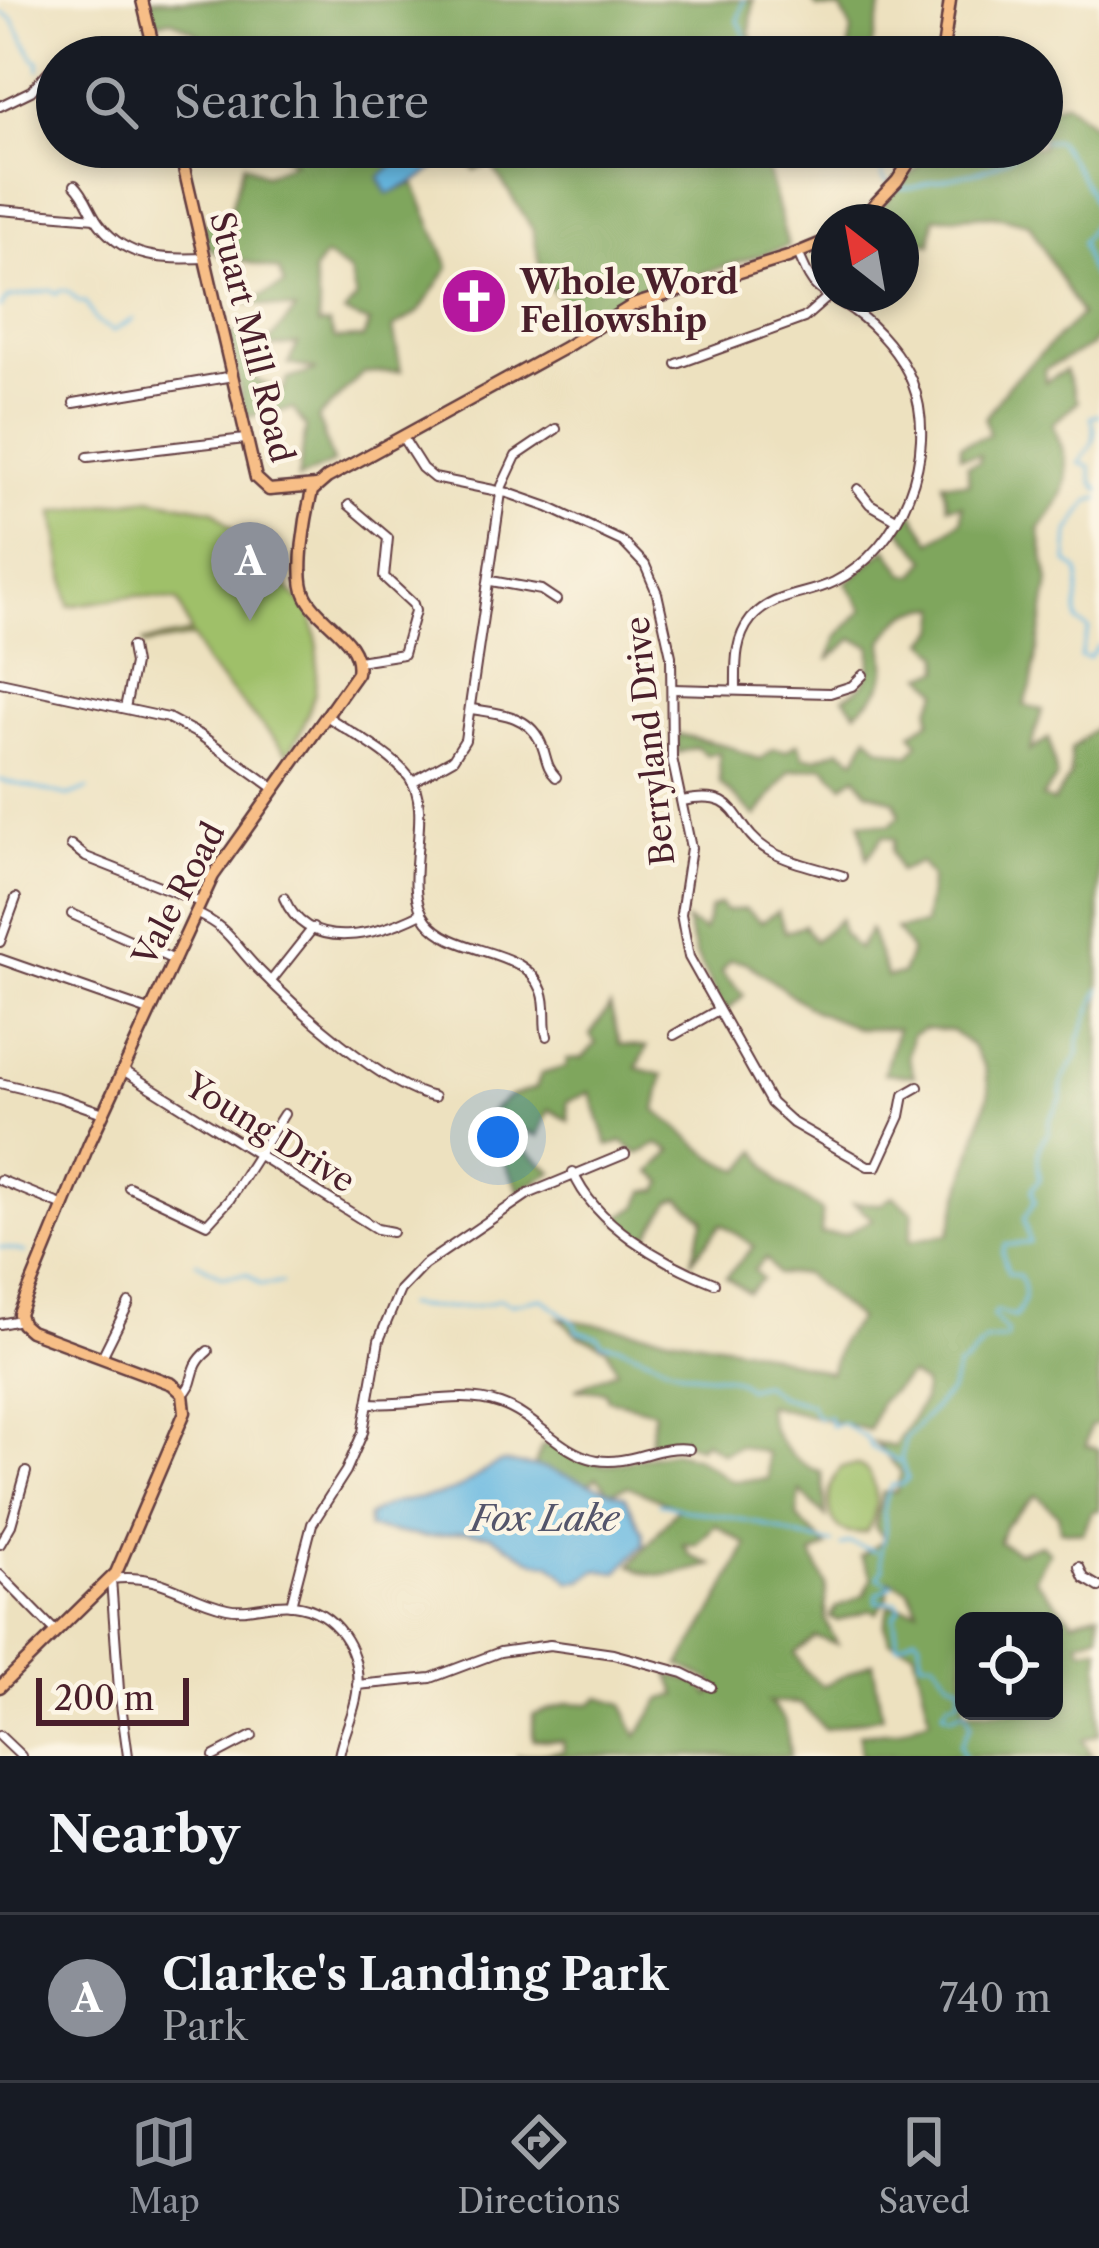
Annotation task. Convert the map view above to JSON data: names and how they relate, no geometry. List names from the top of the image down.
{
  "streets": {
    "main road": ["Stuart Mill Road", "Vale Road"],
    "street": ["Berryland Drive", "Young Drive"]
  },
  "crossings": [
    ["Vale Road", "Young Drive"]
  ],
  "water": ["Fox Lake"],
  "places": {
    "church": ["Whole Word Fellowship"]
  },
  "scale_bar": "200 m",
  "north": "top left",
  "page": {
    "search": "Search here",
    "pins": "A",
    "scale": "200 m",
    "heading": "Nearby",
    "list": [
      {
        "mark": "A",
        "name": "Clarke's Landing Park",
        "note": "Park",
        "value": "740 m"
      }
    ],
    "nav": ["Map", "Directions", "Saved"]
  }
}
